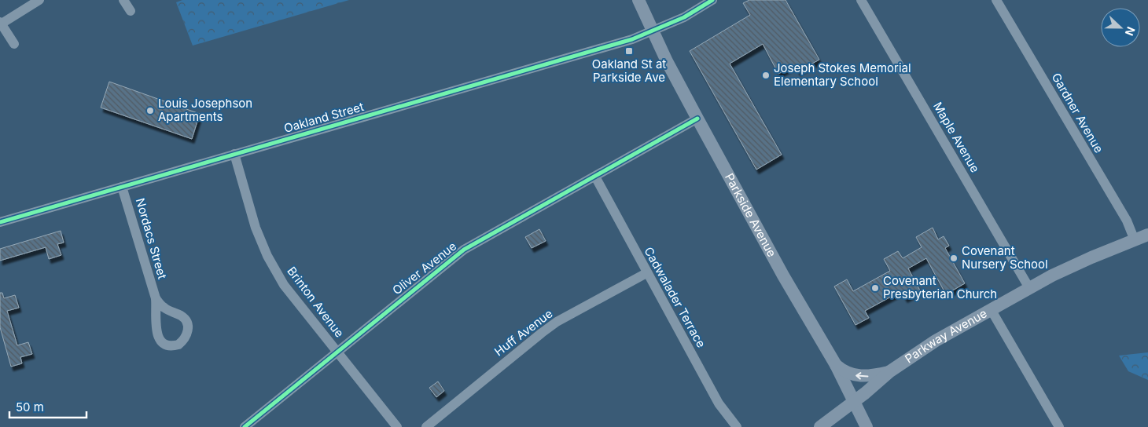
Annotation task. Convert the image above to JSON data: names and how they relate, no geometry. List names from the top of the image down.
{
  "streets": {
    "main road": ["Parkside Avenue", "Parkway Avenue"],
    "street": [
      "Gardner Avenue",
      "Oakland Street",
      "Maple Avenue",
      "Nordacs Street",
      "Oliver Avenue",
      "Cadwalader Terrace",
      "Brinton Avenue",
      "Huff Avenue"
    ]
  },
  "crossings": [
    ["Gardner Avenue", "Parkway Avenue"],
    ["Oakland Street", "Parkside Avenue"],
    ["Oakland Street", "Nordacs Street"],
    ["Oakland Street", "Brinton Avenue"],
    ["Maple Avenue", "Parkway Avenue"],
    ["Parkside Avenue", "Oliver Avenue"],
    ["Parkside Avenue", "Parkway Avenue"],
    ["Oliver Avenue", "Cadwalader Terrace"],
    ["Oliver Avenue", "Brinton Avenue"],
    ["Cadwalader Terrace", "Huff Avenue"]
  ],
  "places": {
    "transit": ["Oakland St at Parkside Ave"],
    "other": [
      "Joseph Stokes Memorial Elementary School",
      "Louis Josephson Apartments",
      "Covenant Nursery School",
      "Covenant Presbyterian Church"
    ]
  },
  "scale_bar": "50 m",
  "north": "right"
}
